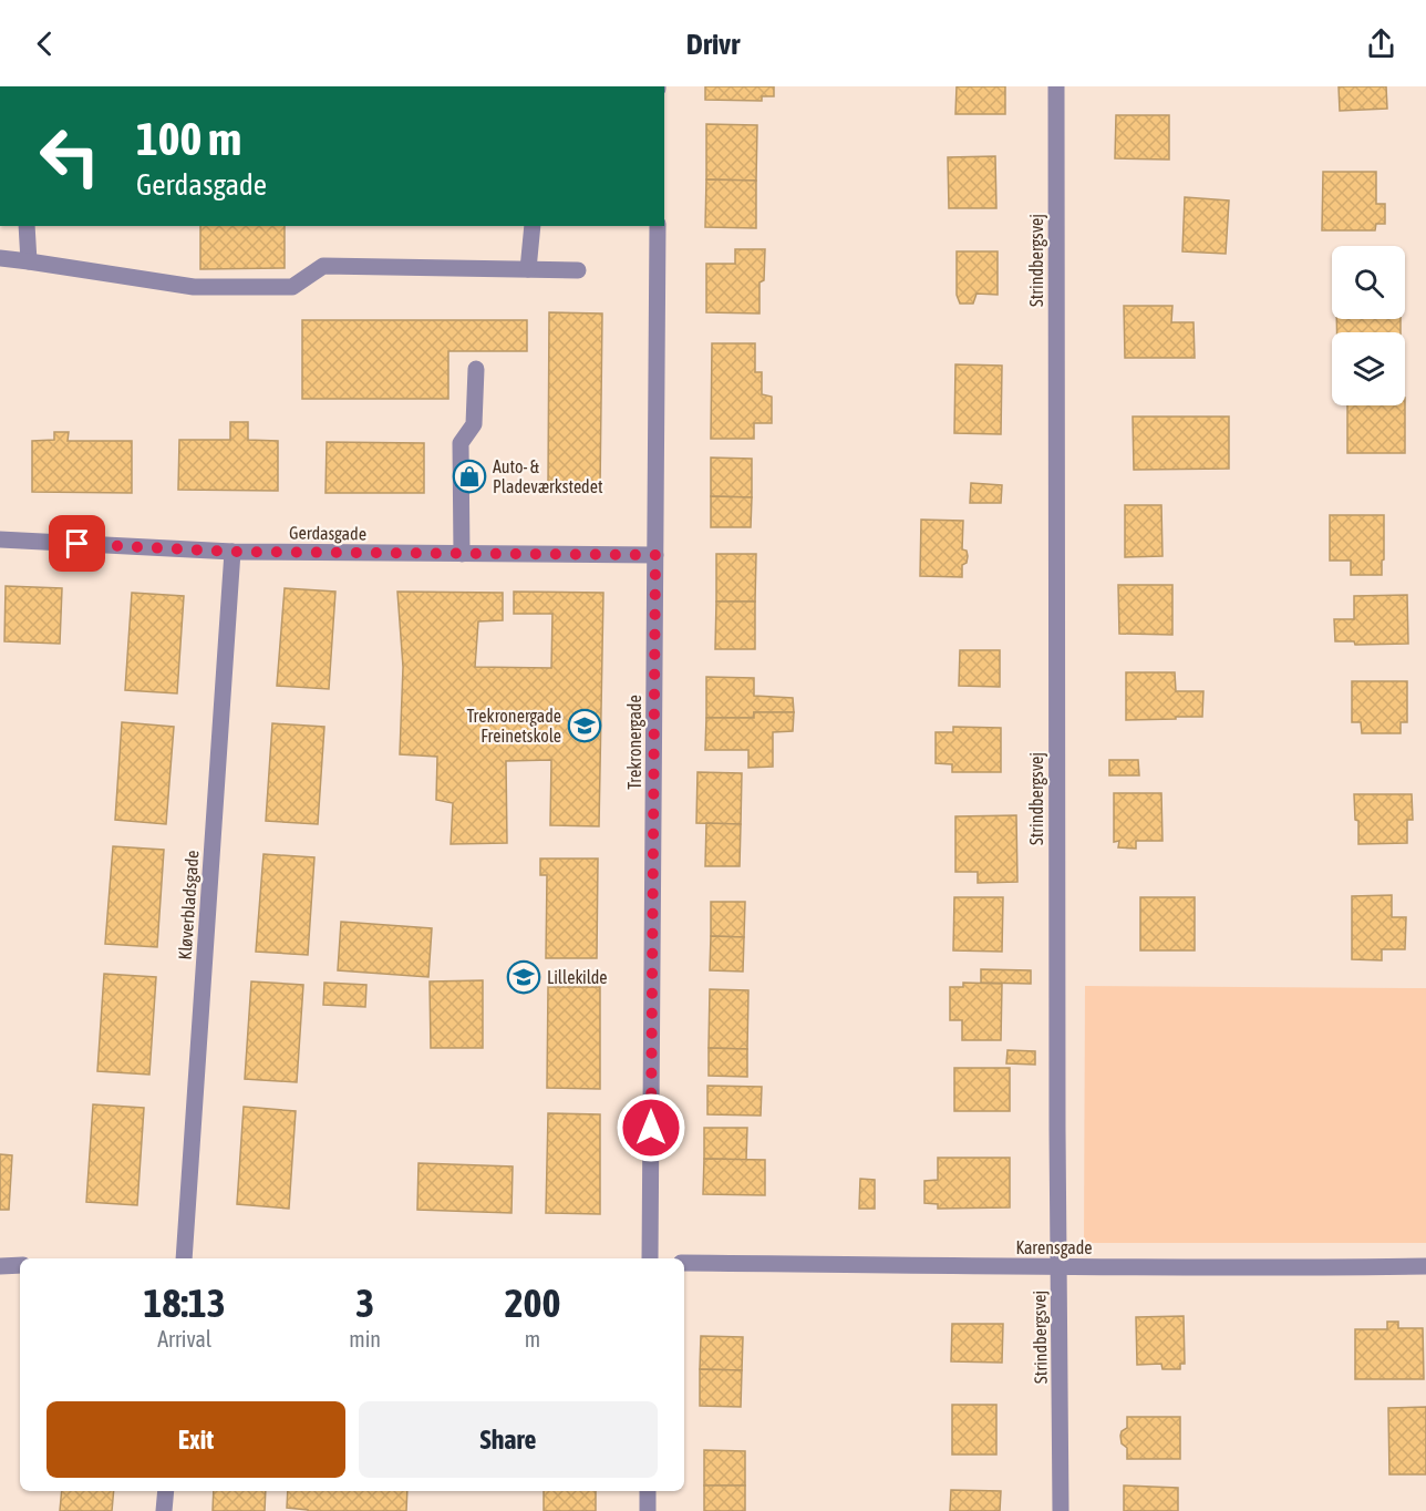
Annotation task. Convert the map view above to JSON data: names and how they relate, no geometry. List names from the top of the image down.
{
  "streets": {
    "street": [
      "Strindbergsvej",
      "Gerdasgade",
      "Trekronergade",
      "Kløverbladsgade",
      "Karensgade"
    ]
  },
  "crossings": [
    ["Strindbergsvej", "Karensgade"],
    ["Gerdasgade", "Trekronergade"],
    ["Gerdasgade", "Kløverbladsgade"]
  ],
  "places": {
    "shop": ["Auto- & Pladeværkstedet"],
    "school or university": ["Trekronergade Freinetskole", "Lillekilde"]
  },
  "page": {
    "header": "Drivr",
    "turn": ["100 m", "Gerdasgade"],
    "eta": [
      "18:13",
      "Arrival",
      "3",
      "min",
      "200",
      "m"
    ],
    "buttons": ["Exit", "Share"]
  }
}
